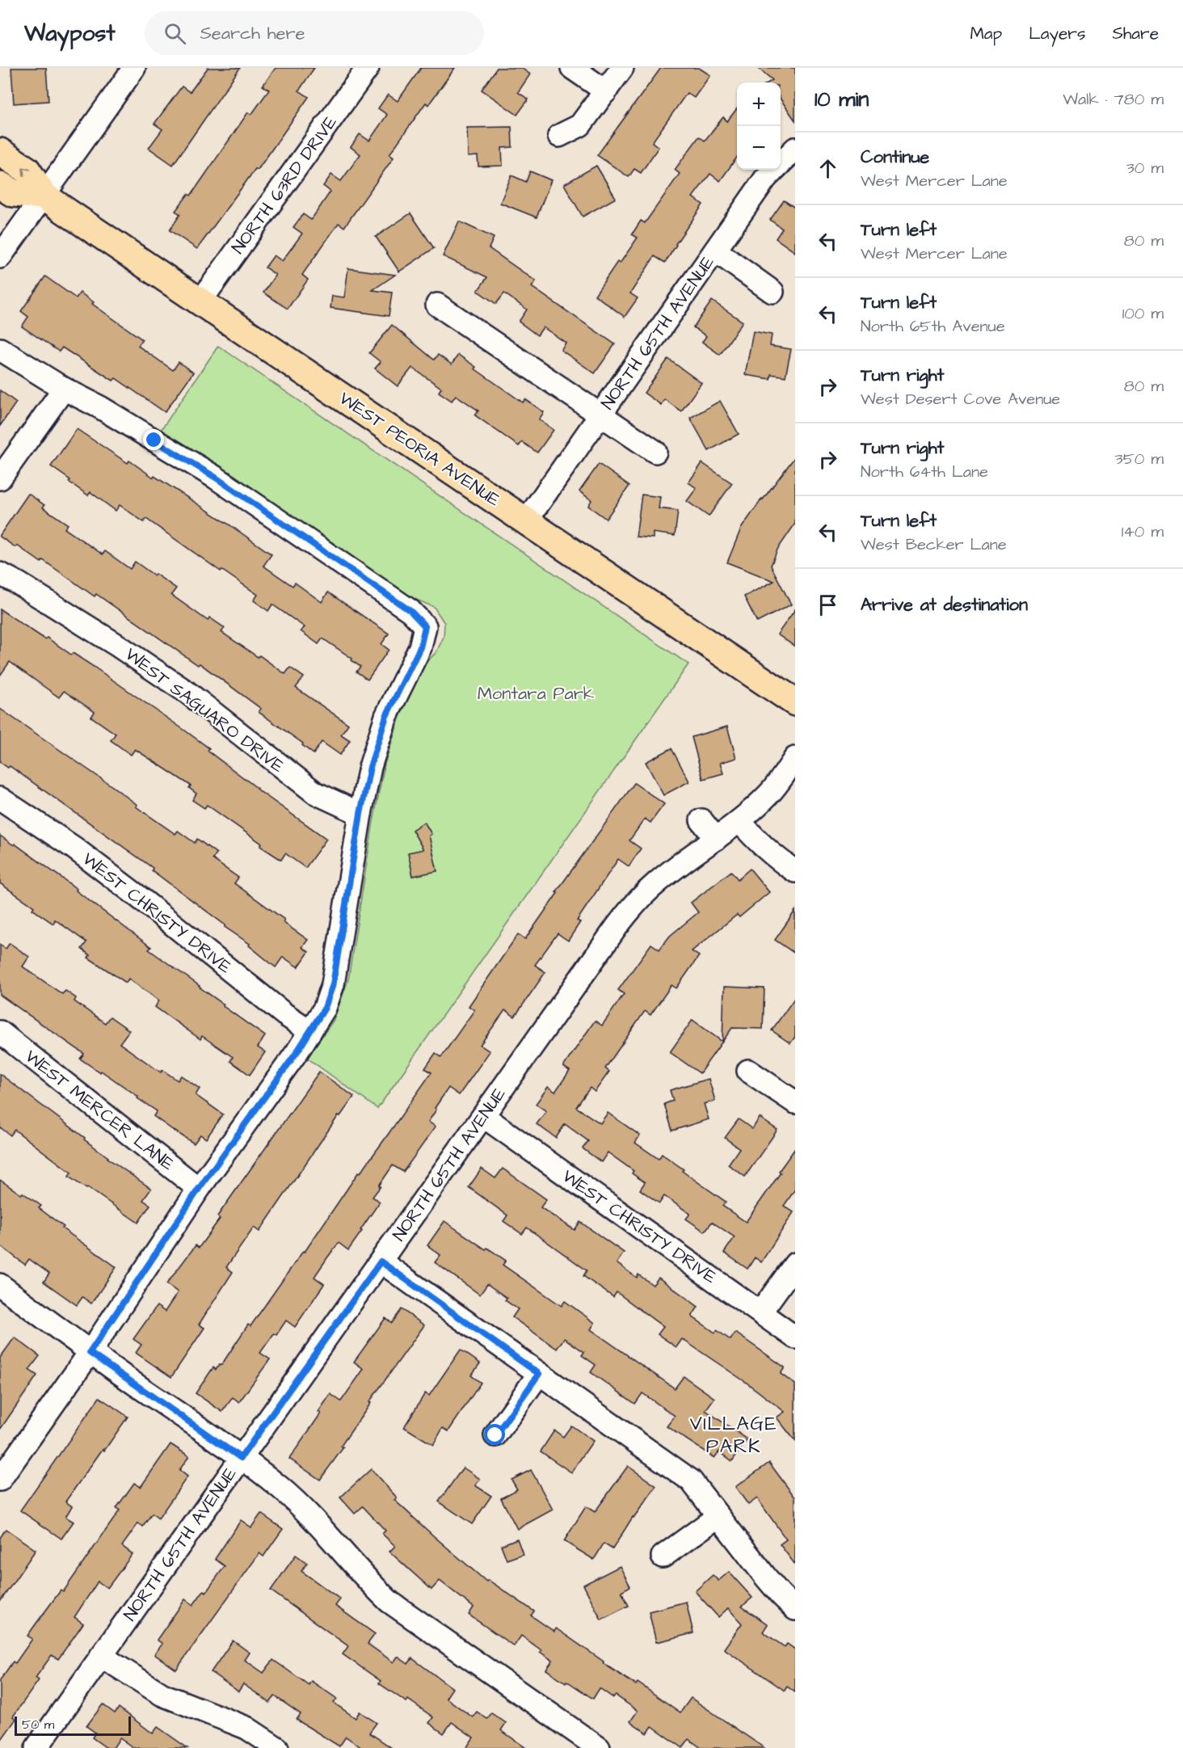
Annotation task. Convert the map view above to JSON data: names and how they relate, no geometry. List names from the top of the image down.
{
  "streets": {
    "main road": ["WEST PEORIA AVENUE"],
    "street": [
      "NORTH 63RD DRIVE",
      "NORTH 65TH AVENUE",
      "WEST SAGUARO DRIVE",
      "WEST CHRISTY DRIVE",
      "WEST MERCER LANE"
    ]
  },
  "crossings": [
    ["NORTH 63RD DRIVE", "WEST PEORIA AVENUE"],
    ["NORTH 65TH AVENUE", "WEST PEORIA AVENUE"],
    ["NORTH 65TH AVENUE", "WEST CHRISTY DRIVE"]
  ],
  "districts": ["VILLAGE PARK"],
  "parks": ["Montara Park"],
  "scale_bar": "50 m",
  "page": {
    "header": "Waypost",
    "search": "Search here",
    "nav": ["Map", "Layers", "Share"],
    "heading": ["10 min", "Walk · 780 m"],
    "map_buttons": ["+", "−"],
    "list": [
      ["Continue", "West Mercer Lane", "30 m"],
      ["Turn left", "West Mercer Lane", "80 m"],
      ["Turn left", "North 65th Avenue", "100 m"],
      ["Turn right", "West Desert Cove Avenue", "80 m"],
      ["Turn right", "North 64th Lane", "350 m"],
      ["Turn left", "West Becker Lane", "140 m"],
      "Arrive at destination"
    ],
    "scale": "50 m"
  }
}
